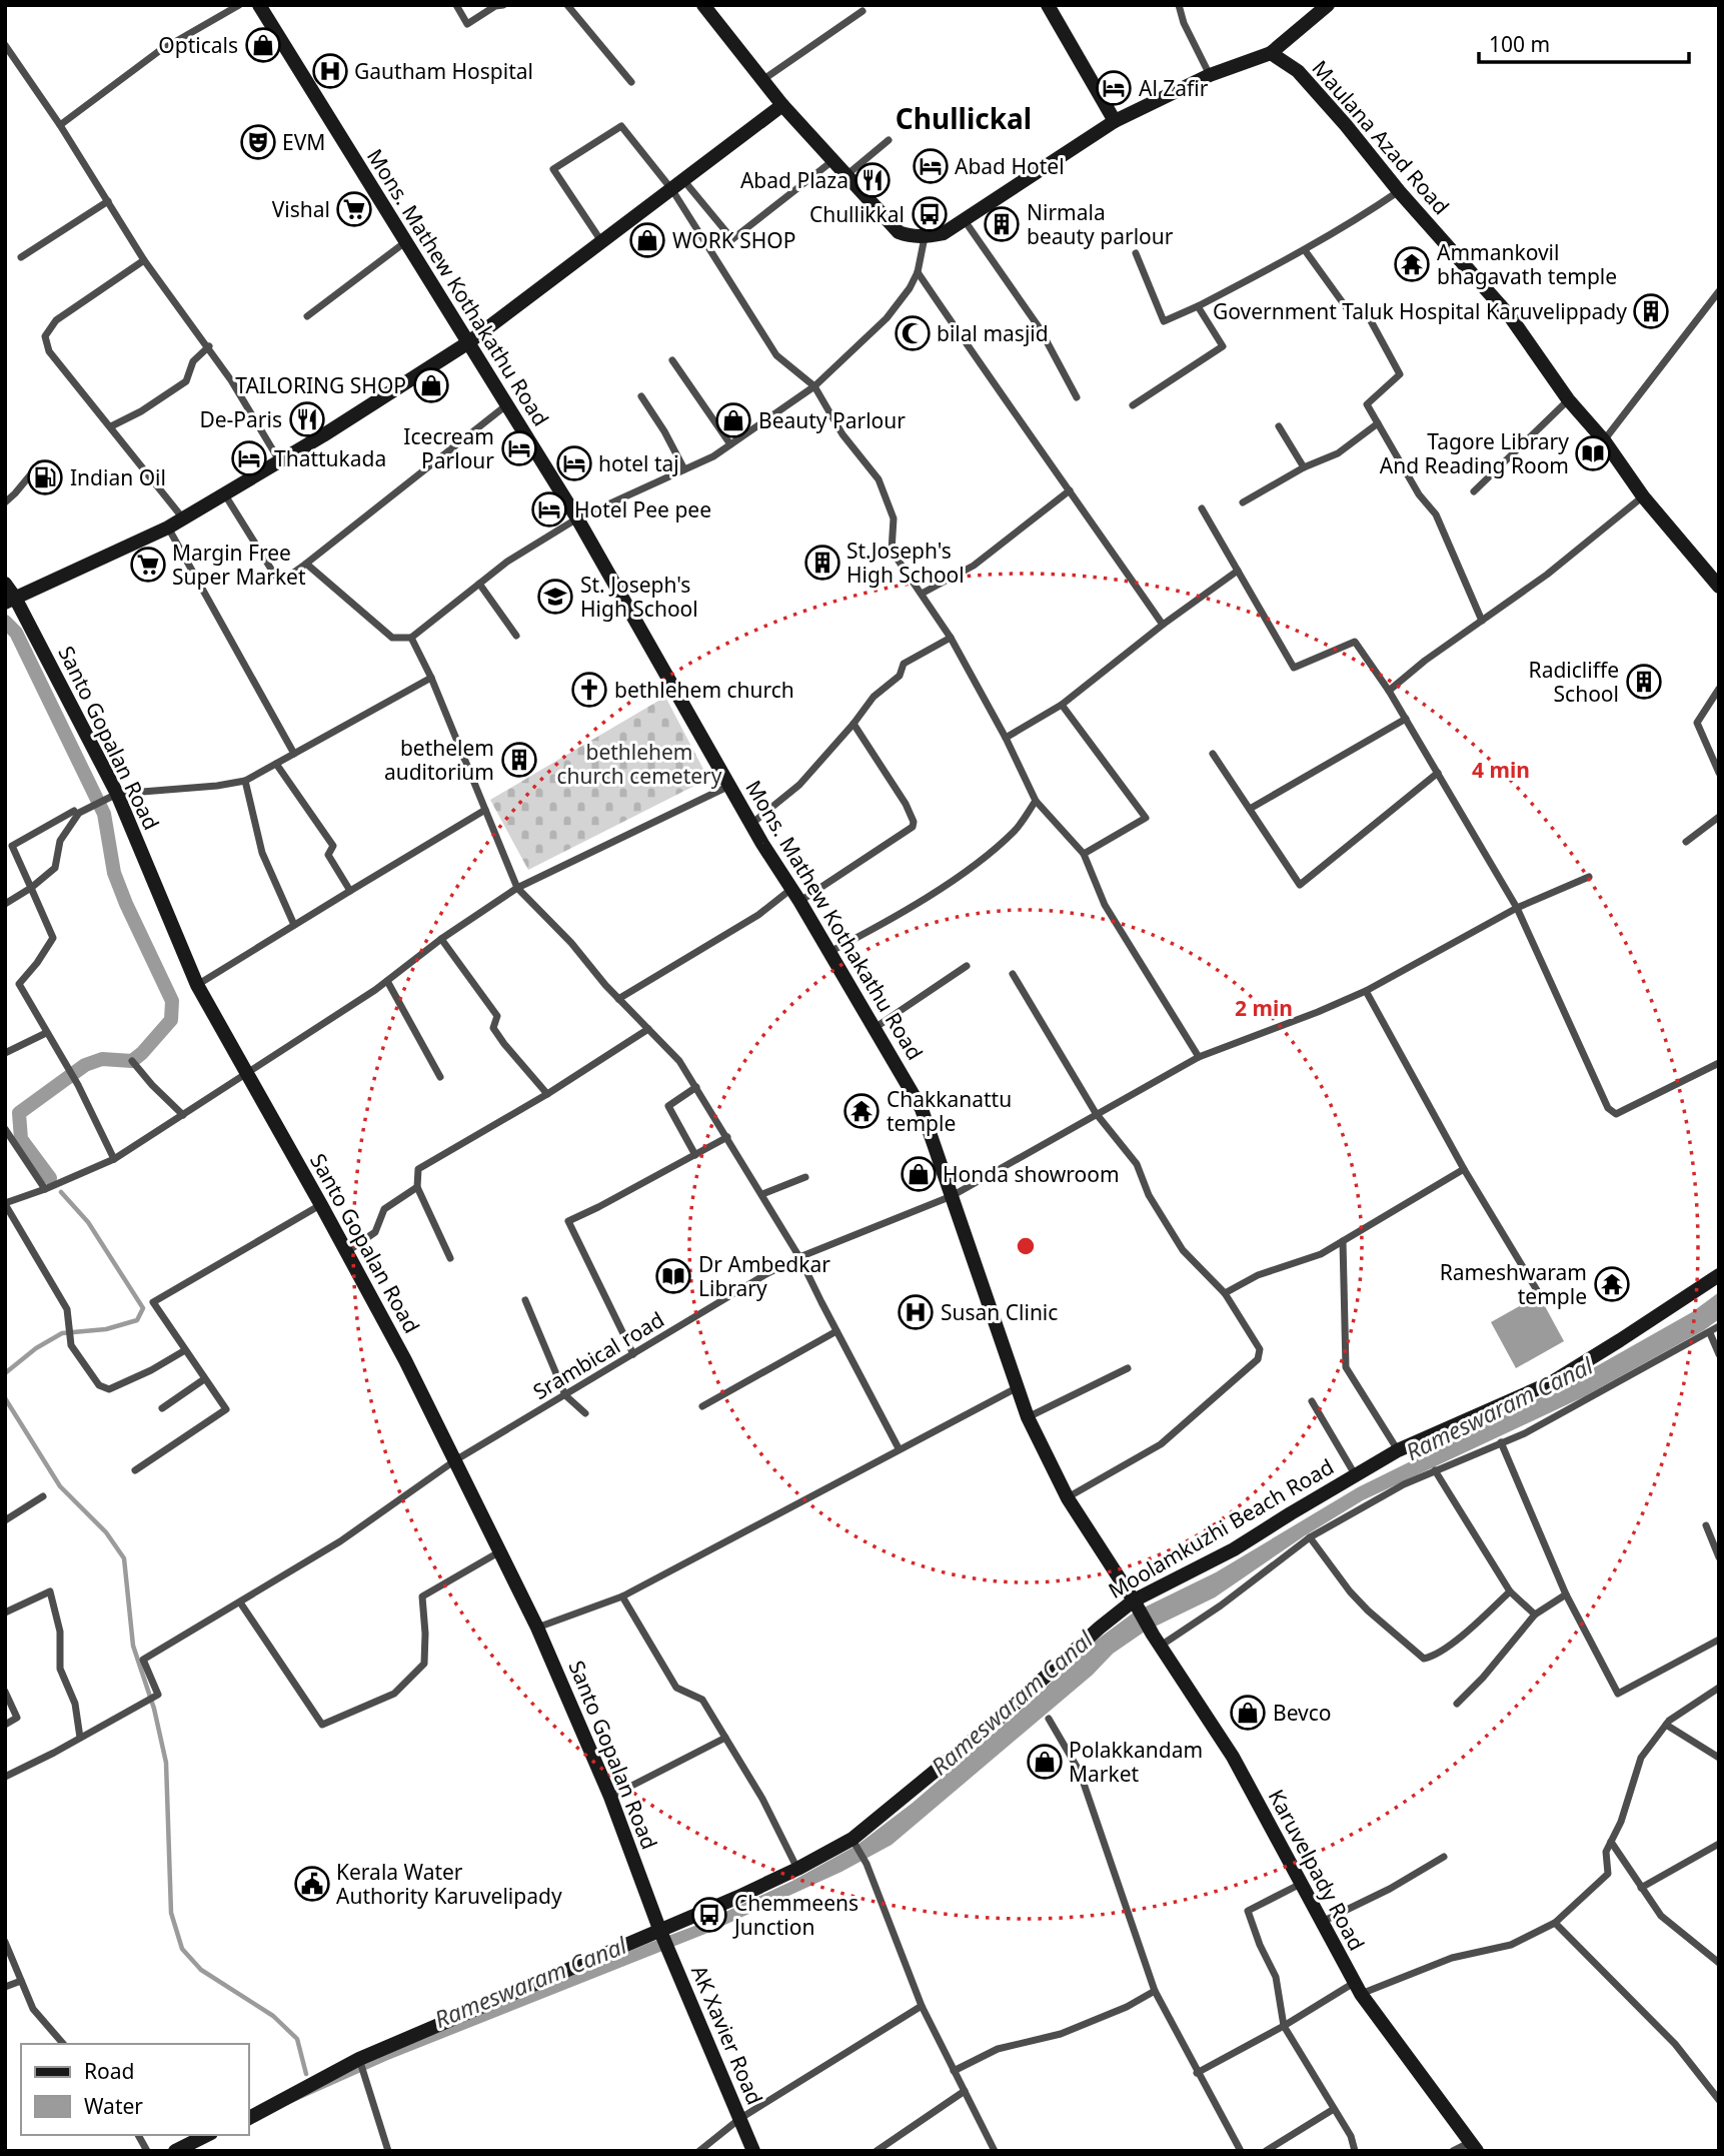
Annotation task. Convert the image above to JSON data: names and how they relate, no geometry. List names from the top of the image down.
{
  "streets": {
    "street": [
      "Maulana Azad Road",
      "Mons. Mathew Kothakathu Road",
      "Santo Gopalan Road",
      "Srambical road",
      "Moolamkuzhi Beach Road",
      "Karuvelpady Road",
      "AK Xavier Road"
    ]
  },
  "crossings": [
    ["Mons. Mathew Kothakathu Road", "Srambical road"],
    ["Mons. Mathew Kothakathu Road", "Moolamkuzhi Beach Road"],
    ["Mons. Mathew Kothakathu Road", "Karuvelpady Road"],
    ["Santo Gopalan Road", "Srambical road"],
    ["Santo Gopalan Road", "Moolamkuzhi Beach Road"],
    ["Santo Gopalan Road", "AK Xavier Road"],
    ["Moolamkuzhi Beach Road", "Karuvelpady Road"],
    ["Moolamkuzhi Beach Road", "AK Xavier Road"]
  ],
  "districts": ["Chullickal"],
  "water": ["Rameswaram Canal"],
  "parks": ["bethlehem church cemetery"],
  "places": {
    "shop": [
      "Opticals",
      "WORK SHOP",
      "TAILORING SHOP",
      "Beauty Parlour",
      "Honda showroom",
      "Bevco",
      "Polakkandam Market"
    ],
    "hospital": ["Gautham Hospital", "Susan Clinic"],
    "hotel": [
      "Al Zafir",
      "Abad Hotel",
      "Icecream Parlour",
      "Thattukada",
      "hotel taj",
      "Hotel Pee pee"
    ],
    "theatre": ["EVM"],
    "restaurant": ["Abad Plaza", "De-Paris"],
    "supermarket": ["Vishal", "Margin Free Super Market"],
    "bus stop": ["Chullikkal", "Chemmeens Junction"],
    "building": [
      "Nirmala beauty parlour",
      "Government Taluk Hospital Karuvelippady",
      "St.Joseph's High School",
      "Radicliffe School",
      "bethelem auditorium"
    ],
    "temple": ["Ammankovil bhagavath temple", "Chakkanattu temple", "Rameshwaram temple"],
    "mosque": ["bilal masjid"],
    "library": ["Tagore Library And Reading Room", "Dr Ambedkar Library"],
    "fuel station": ["Indian Oil"],
    "school or university": ["St. Joseph's High School"],
    "church": ["bethlehem church"],
    "public building": ["Kerala Water Authority Karuvelipady"]
  },
  "legend": ["Road", "Water"],
  "scale_bar": "100 m",
  "rings": ["4 min", "2 min"]
}
